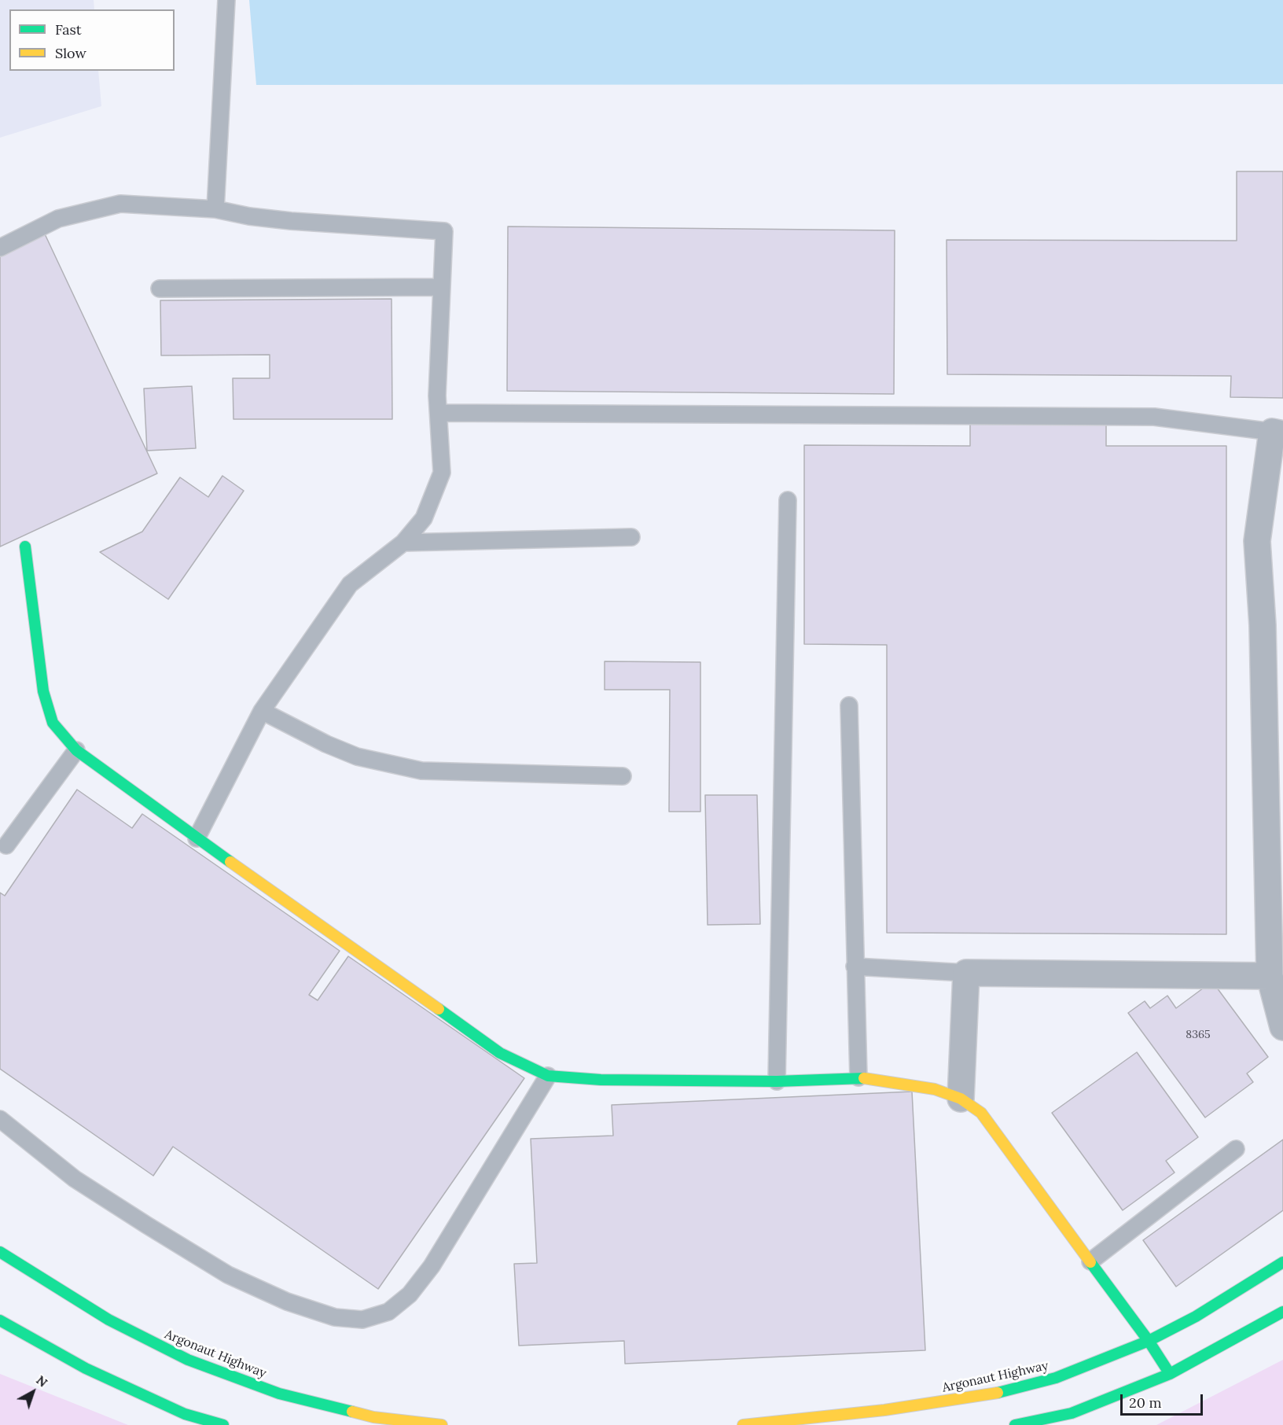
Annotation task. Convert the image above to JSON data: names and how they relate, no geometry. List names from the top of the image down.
{
  "streets": {
    "main road": ["Argonaut Highway"]
  },
  "house_numbers": ["8365"],
  "legend": ["Fast", "Slow"],
  "scale_bar": "20 m",
  "north": "top right"
}
